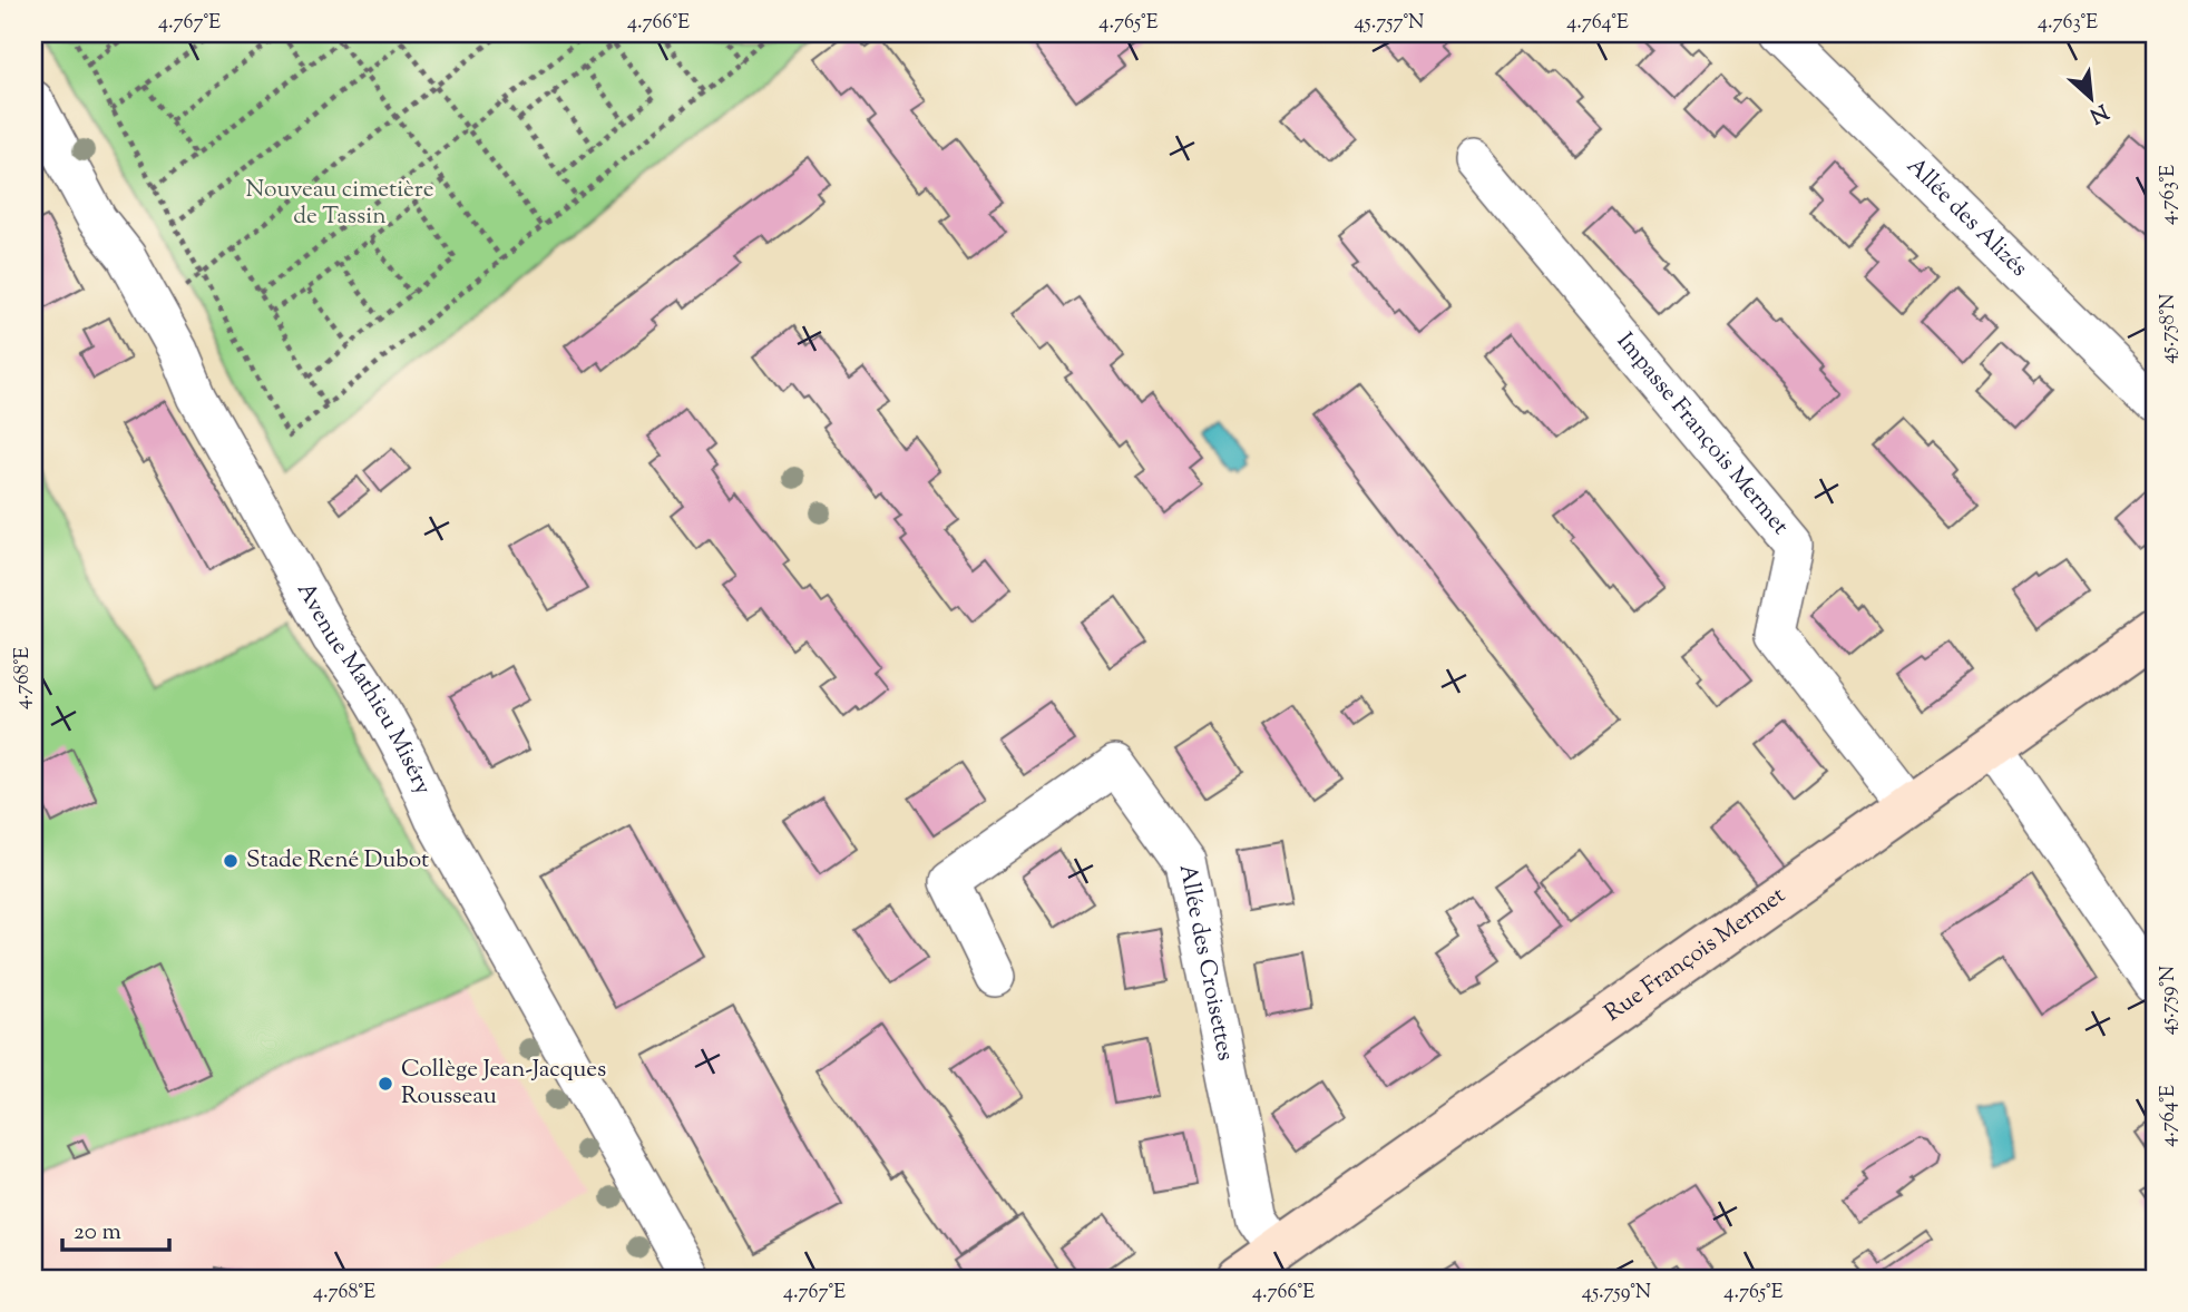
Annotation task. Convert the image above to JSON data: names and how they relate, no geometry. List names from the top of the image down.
{
  "streets": {
    "main road": ["Rue François Mermet"],
    "street": [
      "Allée des Alizés",
      "Impasse François Mermet",
      "Avenue Mathieu Miséry",
      "Allée des Croisettes"
    ]
  },
  "crossings": [
    ["Impasse François Mermet", "Rue François Mermet"],
    ["Rue François Mermet", "Allée des Croisettes"]
  ],
  "parks": ["Nouveau cimetière de Tassin"],
  "places": ["Stade René Dubot", "Collège Jean-Jacques Rousseau"],
  "scale_bar": "20 m",
  "north": "bottom right",
  "coordinates": [
    "4.767°E",
    "4.766°E",
    "4.765°E",
    "45.757°N",
    "4.764°E",
    "4.763°E",
    "45.758°N",
    "4.768°E",
    "45.759°N"
  ]
}
